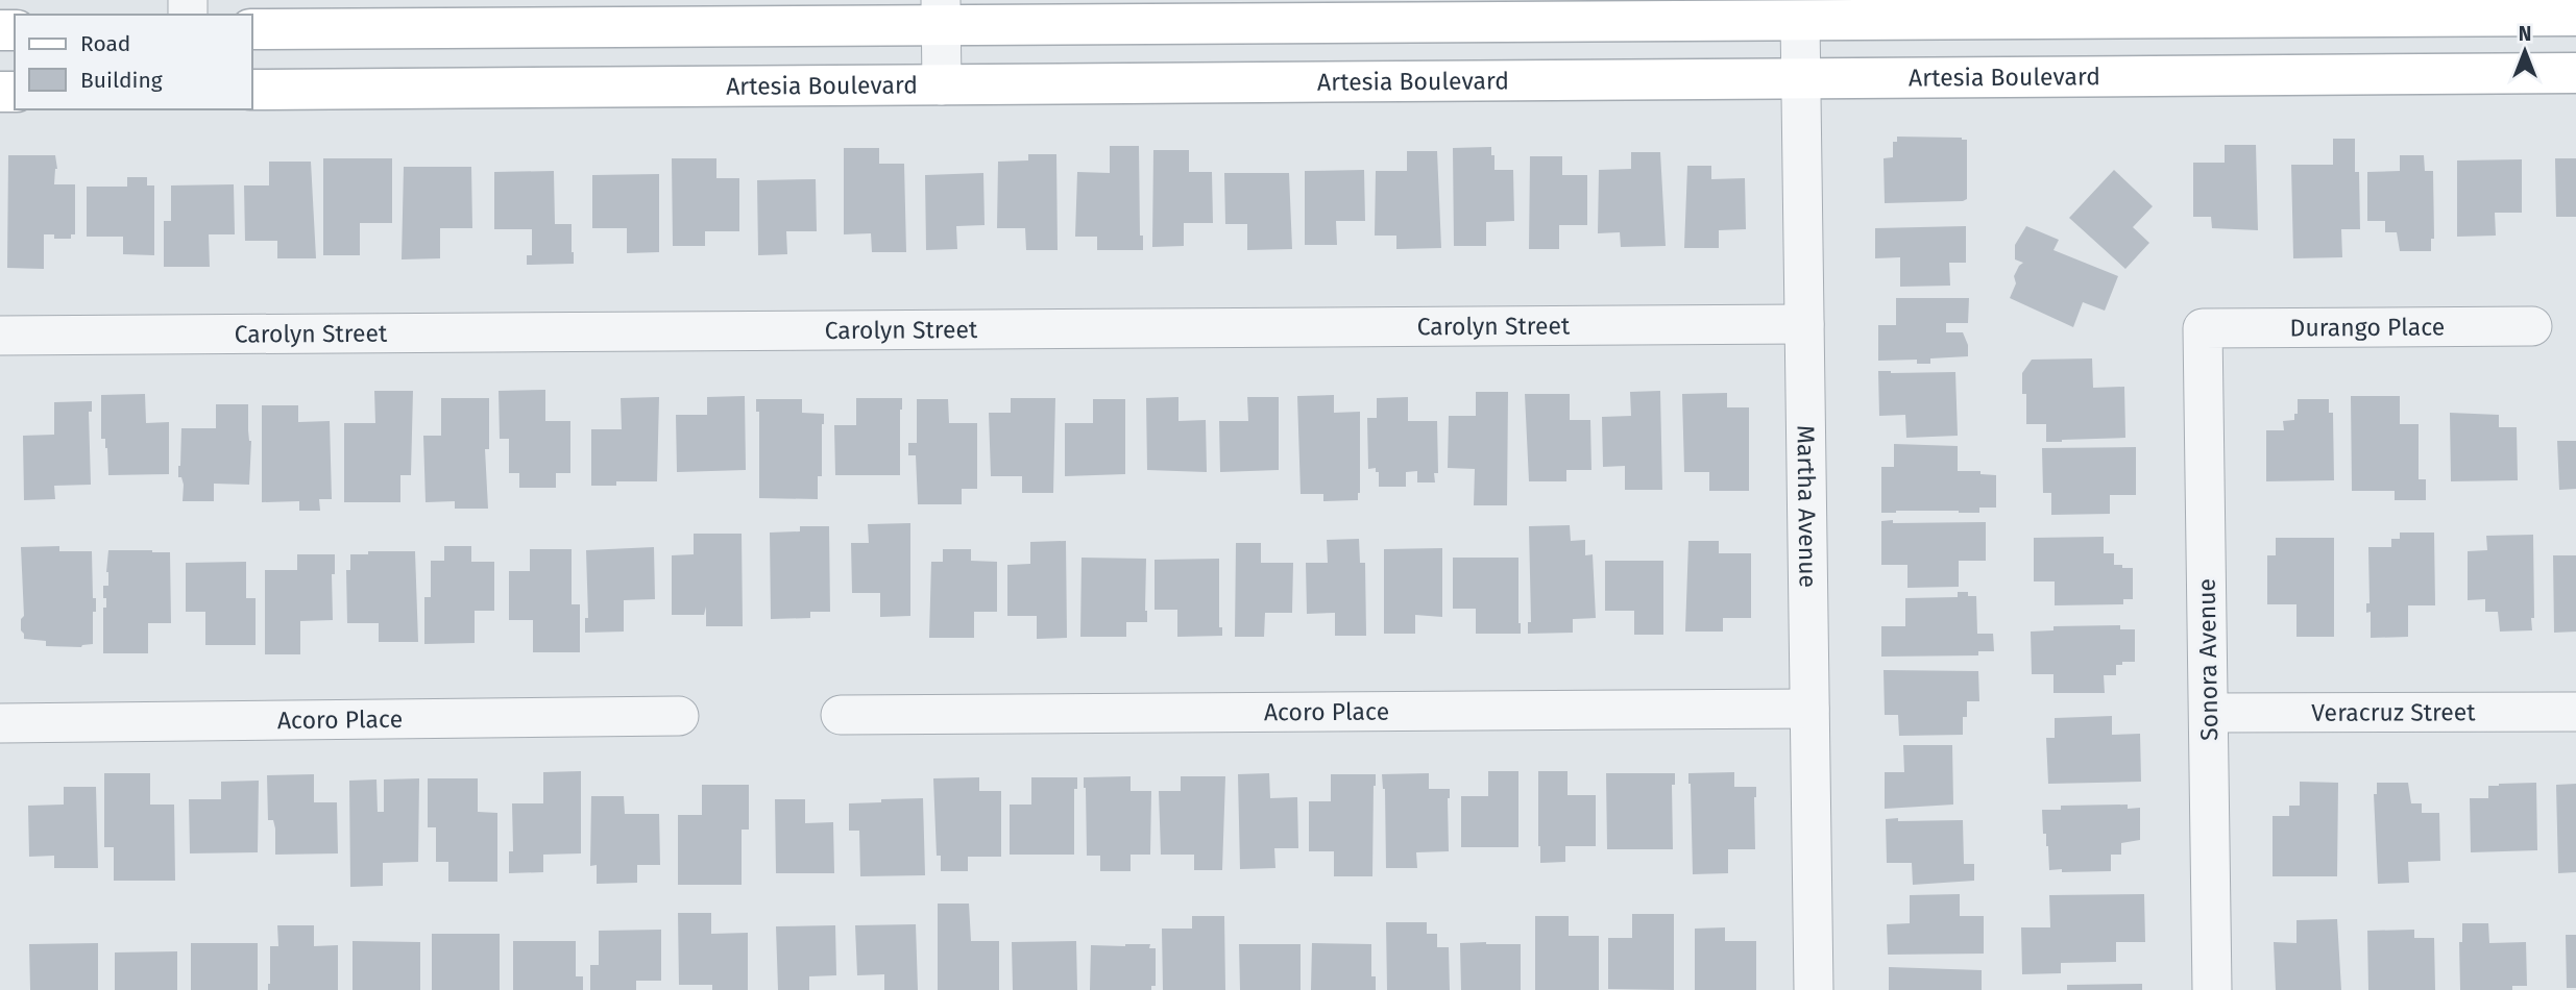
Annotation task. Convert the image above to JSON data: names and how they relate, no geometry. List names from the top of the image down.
{
  "streets": {
    "main road": ["Artesia Boulevard"],
    "street": [
      "Carolyn Street",
      "Durango Place",
      "Martha Avenue",
      "Sonora Avenue",
      "Acoro Place",
      "Veracruz Street"
    ]
  },
  "crossings": [
    ["Artesia Boulevard", "Martha Avenue"],
    ["Carolyn Street", "Martha Avenue"],
    ["Durango Place", "Sonora Avenue"],
    ["Martha Avenue", "Acoro Place"],
    ["Sonora Avenue", "Veracruz Street"]
  ],
  "legend": ["Road", "Building"],
  "north": "top"
}
